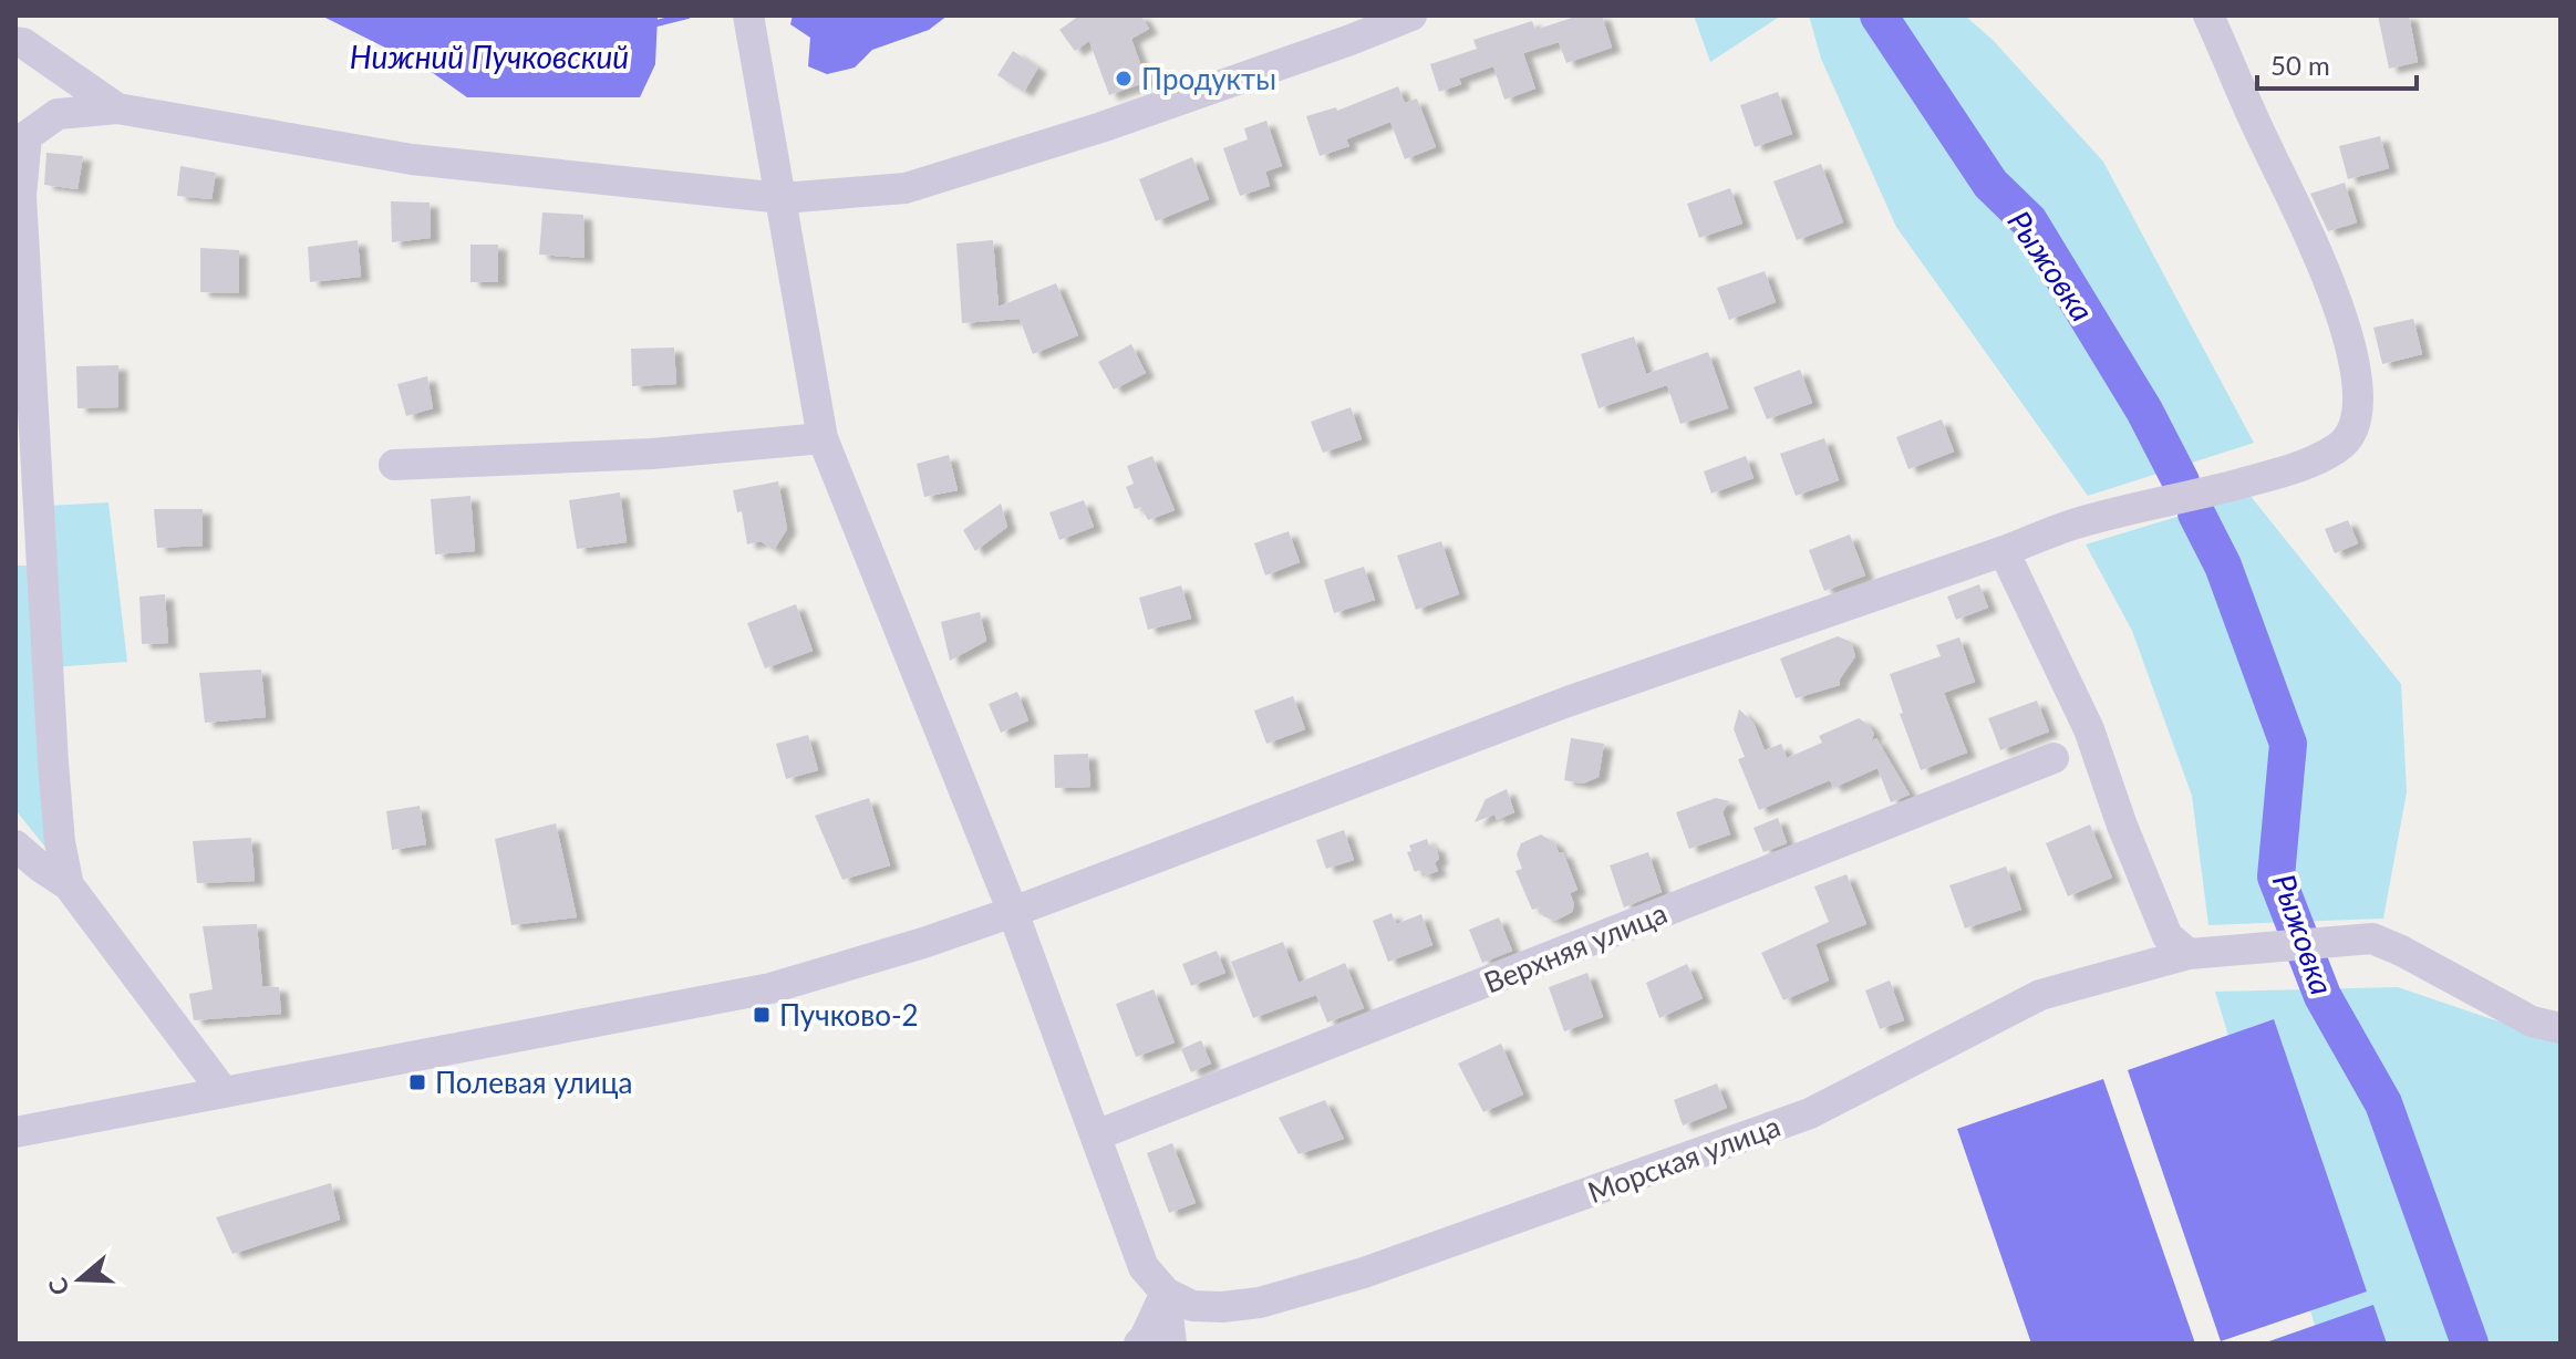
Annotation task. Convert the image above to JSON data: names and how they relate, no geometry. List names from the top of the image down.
{
  "streets": {
    "street": ["Верхняя улица", "Морская улица"]
  },
  "water": ["Нижний Пучковский", "Рыжовка"],
  "places": {
    "other": ["Продукты"],
    "transit": ["Пучково-2", "Полевая улица"]
  },
  "scale_bar": "50 m",
  "north": "left"
}
